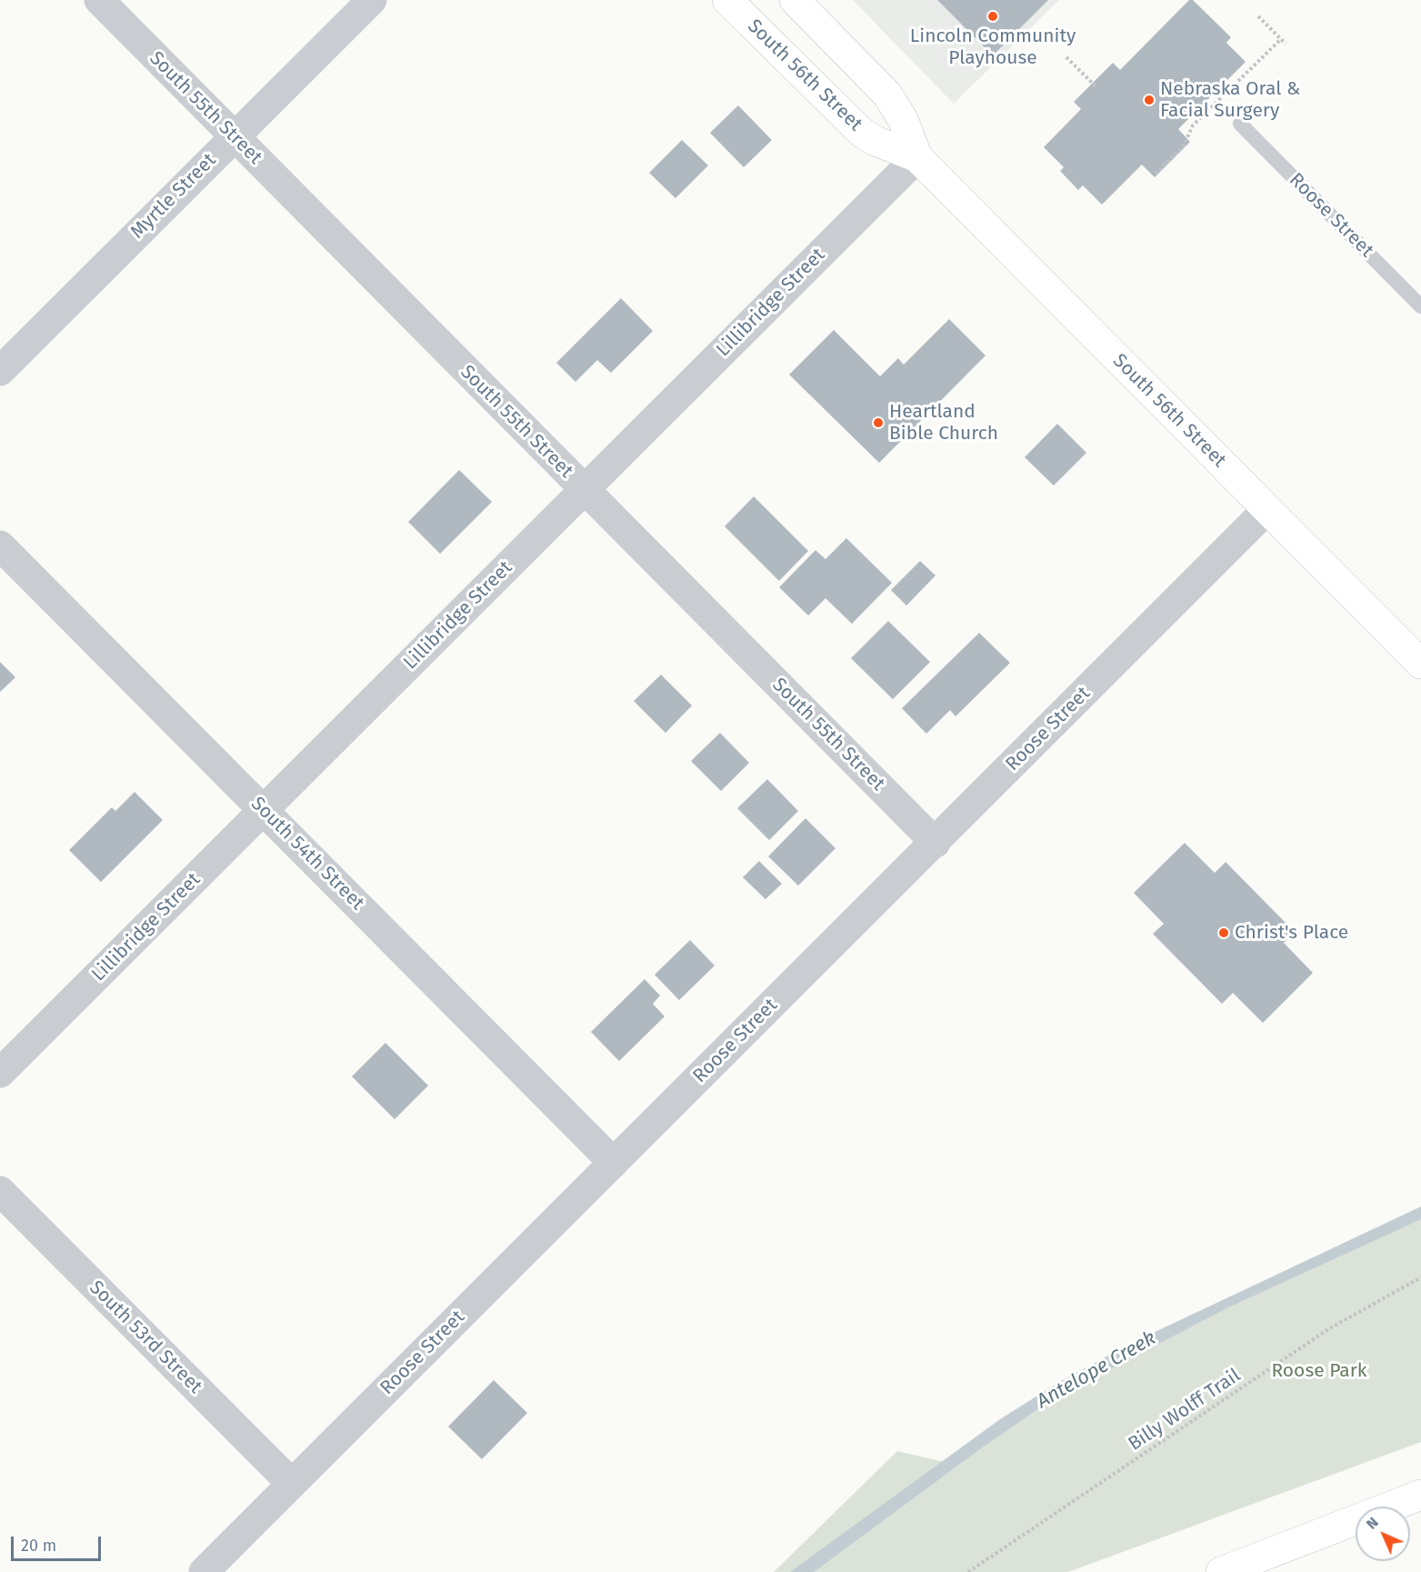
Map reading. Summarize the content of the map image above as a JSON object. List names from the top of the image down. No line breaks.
{"streets":{"main road":["South 56th Street"],"street":["South 55th Street","Myrtle Street","Roose Street","Lillibridge Street","South 54th Street","South 53rd Street"],"path":["Billy Wolff Trail"]},"crossings":[["South 56th Street","Roose Street"],["South 56th Street","Lillibridge Street"],["South 55th Street","Myrtle Street"],["South 55th Street","Roose Street"],["South 55th Street","Lillibridge Street"],["Roose Street","South 54th Street"],["Roose Street","South 53rd Street"],["Lillibridge Street","South 54th Street"]],"water":["Antelope Creek"],"parks":["Roose Park"],"places":["Lincoln Community Playhouse","Nebraska Oral & Facial Surgery","Heartland Bible Church","Christ's Place"],"scale_bar":"20 m","north":"top left"}
